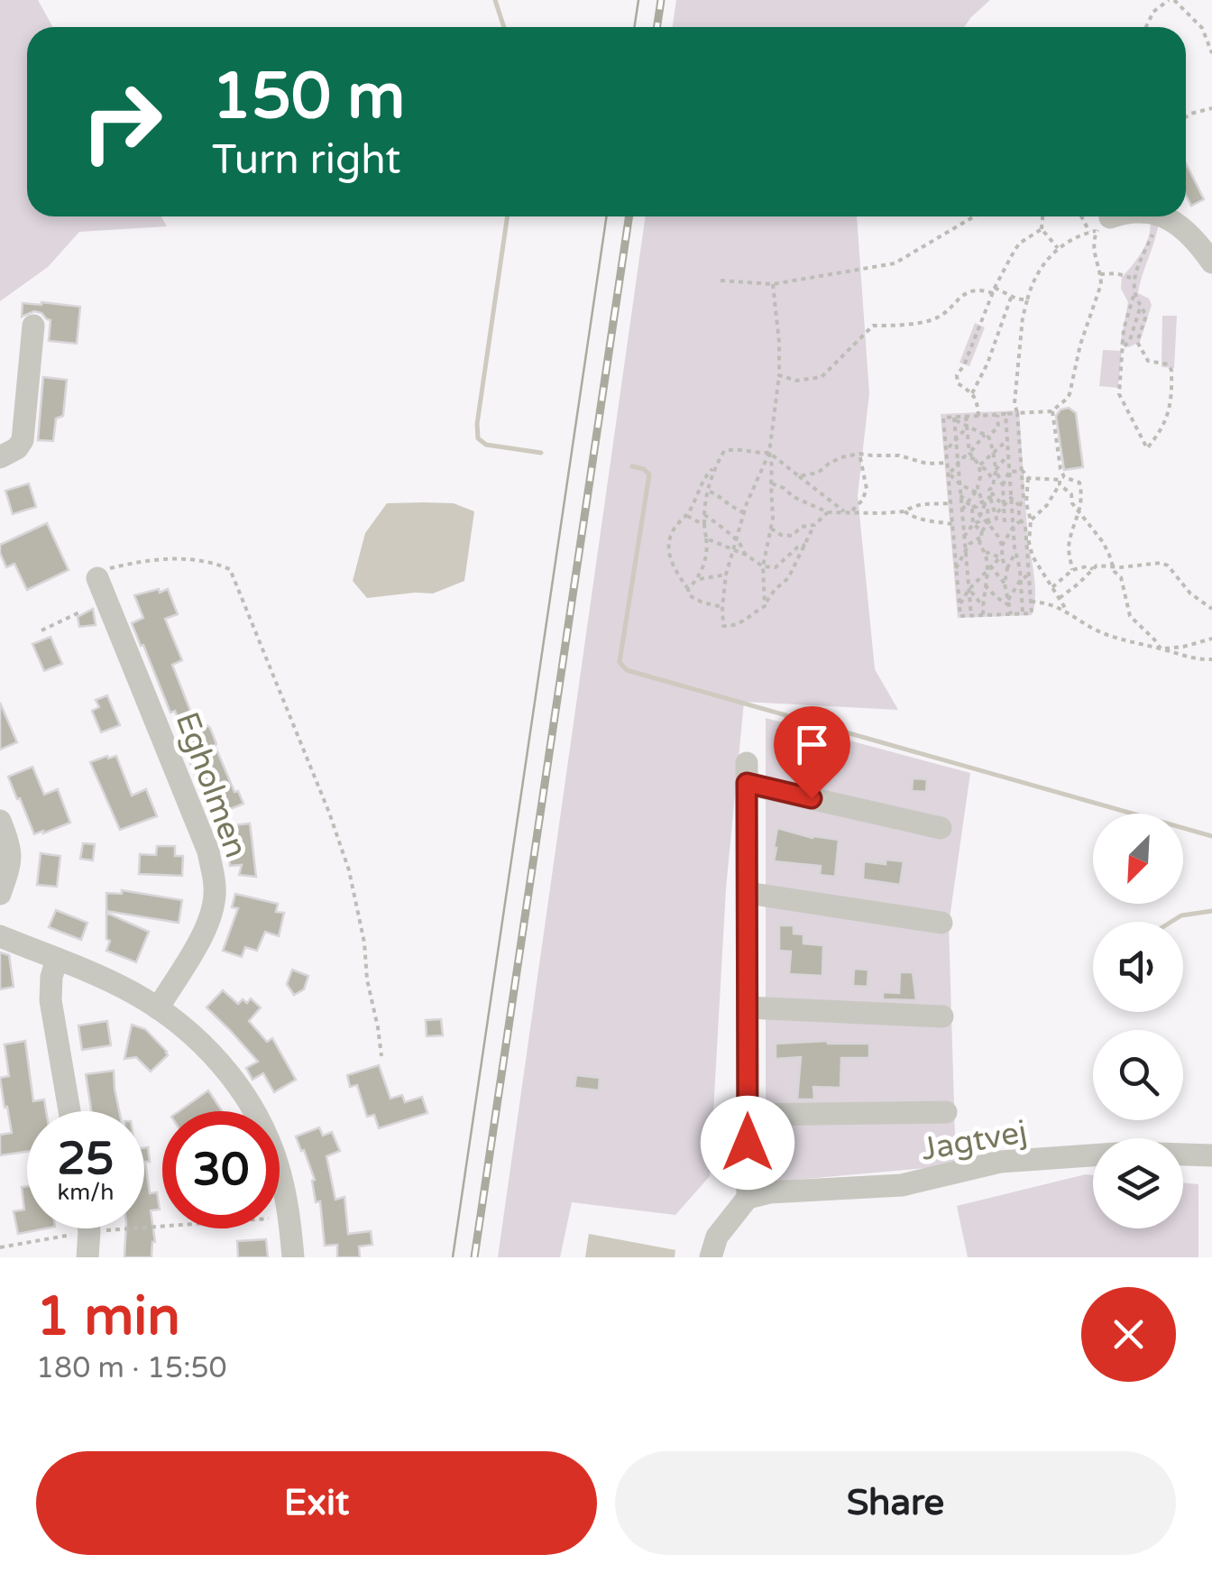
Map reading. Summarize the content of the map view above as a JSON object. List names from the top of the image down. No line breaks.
{"streets":{"street":["Egholmen","Jagtvej"]},"north":"bottom left","page":{"turn":["150 m","Turn right"],"speed":"25 km/h","limit":"30","heading":["1 min","180 m · 15:50"],"buttons":["Exit","Share"]}}
